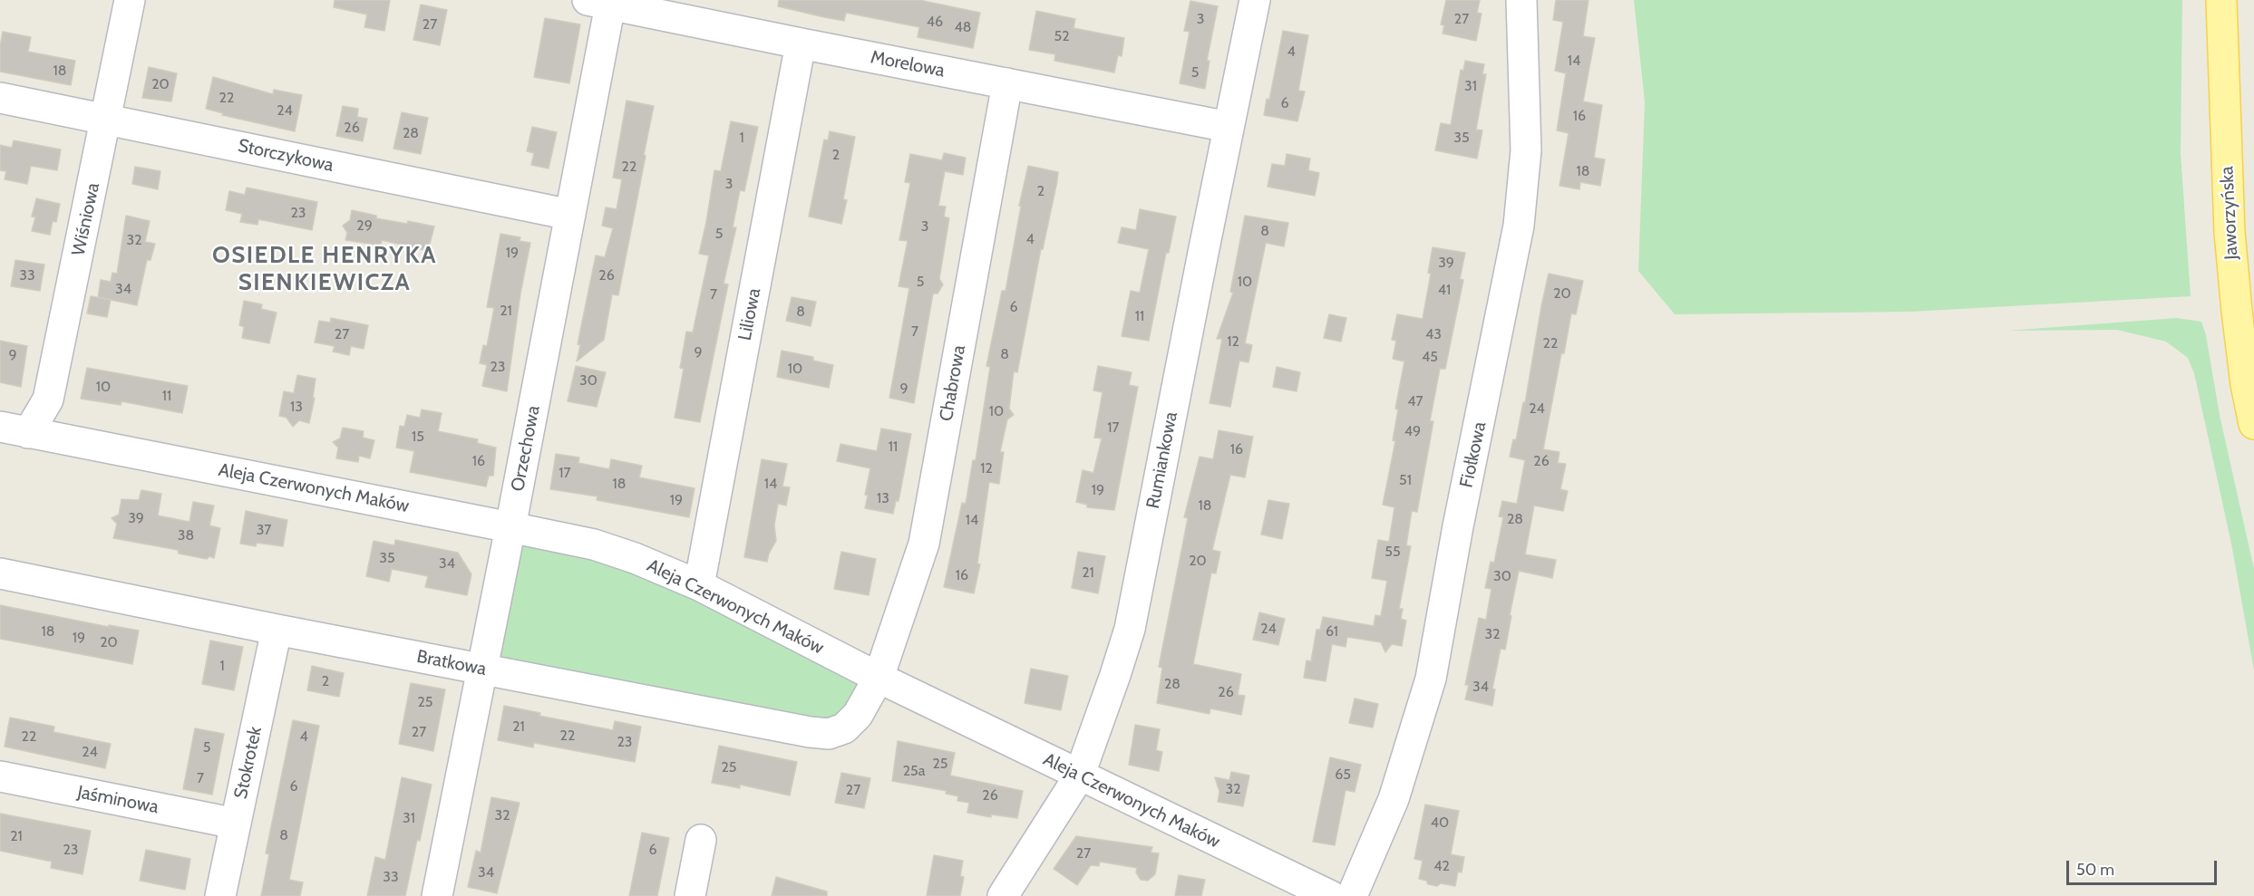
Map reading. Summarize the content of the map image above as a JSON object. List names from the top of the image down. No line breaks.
{"streets":{"main road":["Jaworzyńska"],"street":["Morelowa","Storczykowa","Wiśniowa","Liliowa","Chabrowa","Orzechowa","Fiołkowa","Rumiankowa","Aleja Czerwonych Maków","Bratkowa","Stokrotek","Jaśminowa"]},"crossings":[["Morelowa","Liliowa"],["Morelowa","Chabrowa"],["Morelowa","Orzechowa"],["Morelowa","Rumiankowa"],["Storczykowa","Wiśniowa"],["Storczykowa","Orzechowa"],["Wiśniowa","Aleja Czerwonych Maków"],["Liliowa","Aleja Czerwonych Maków"],["Chabrowa","Aleja Czerwonych Maków"],["Chabrowa","Bratkowa"],["Orzechowa","Aleja Czerwonych Maków"],["Orzechowa","Bratkowa"],["Rumiankowa","Aleja Czerwonych Maków"],["Aleja Czerwonych Maków","Bratkowa"],["Bratkowa","Stokrotek"],["Stokrotek","Jaśminowa"]],"districts":["OSIEDLE HENRYKA SIENKIEWICZA"],"house_numbers":["3","27","46","27","48","52","4","14","18","5","20","31","22","6","24","16","26","28","1","35","2","22","18","3","2","23","29","3","8","5","4","32","19","39","33","26","5","10","34","41","20","7","6","21","8","11","7","27","43","12","22","9","8","9","45","23","10","30","10","9","11","47","13","24","10","17","49","15","11","16","16","26","12","17","51","18","14","19","13","19","18","39","28","14","37","38","55","35","20","34","21","16","30","24","18","61","32","19","20","1","2","28","34","26","25","21","27","22","22","4","23","5","24","25","25","25a","65","7","6","32","27","26","32","31","40","8","21","23","6","27","42","34","33"],"scale_bar":"50 m"}
